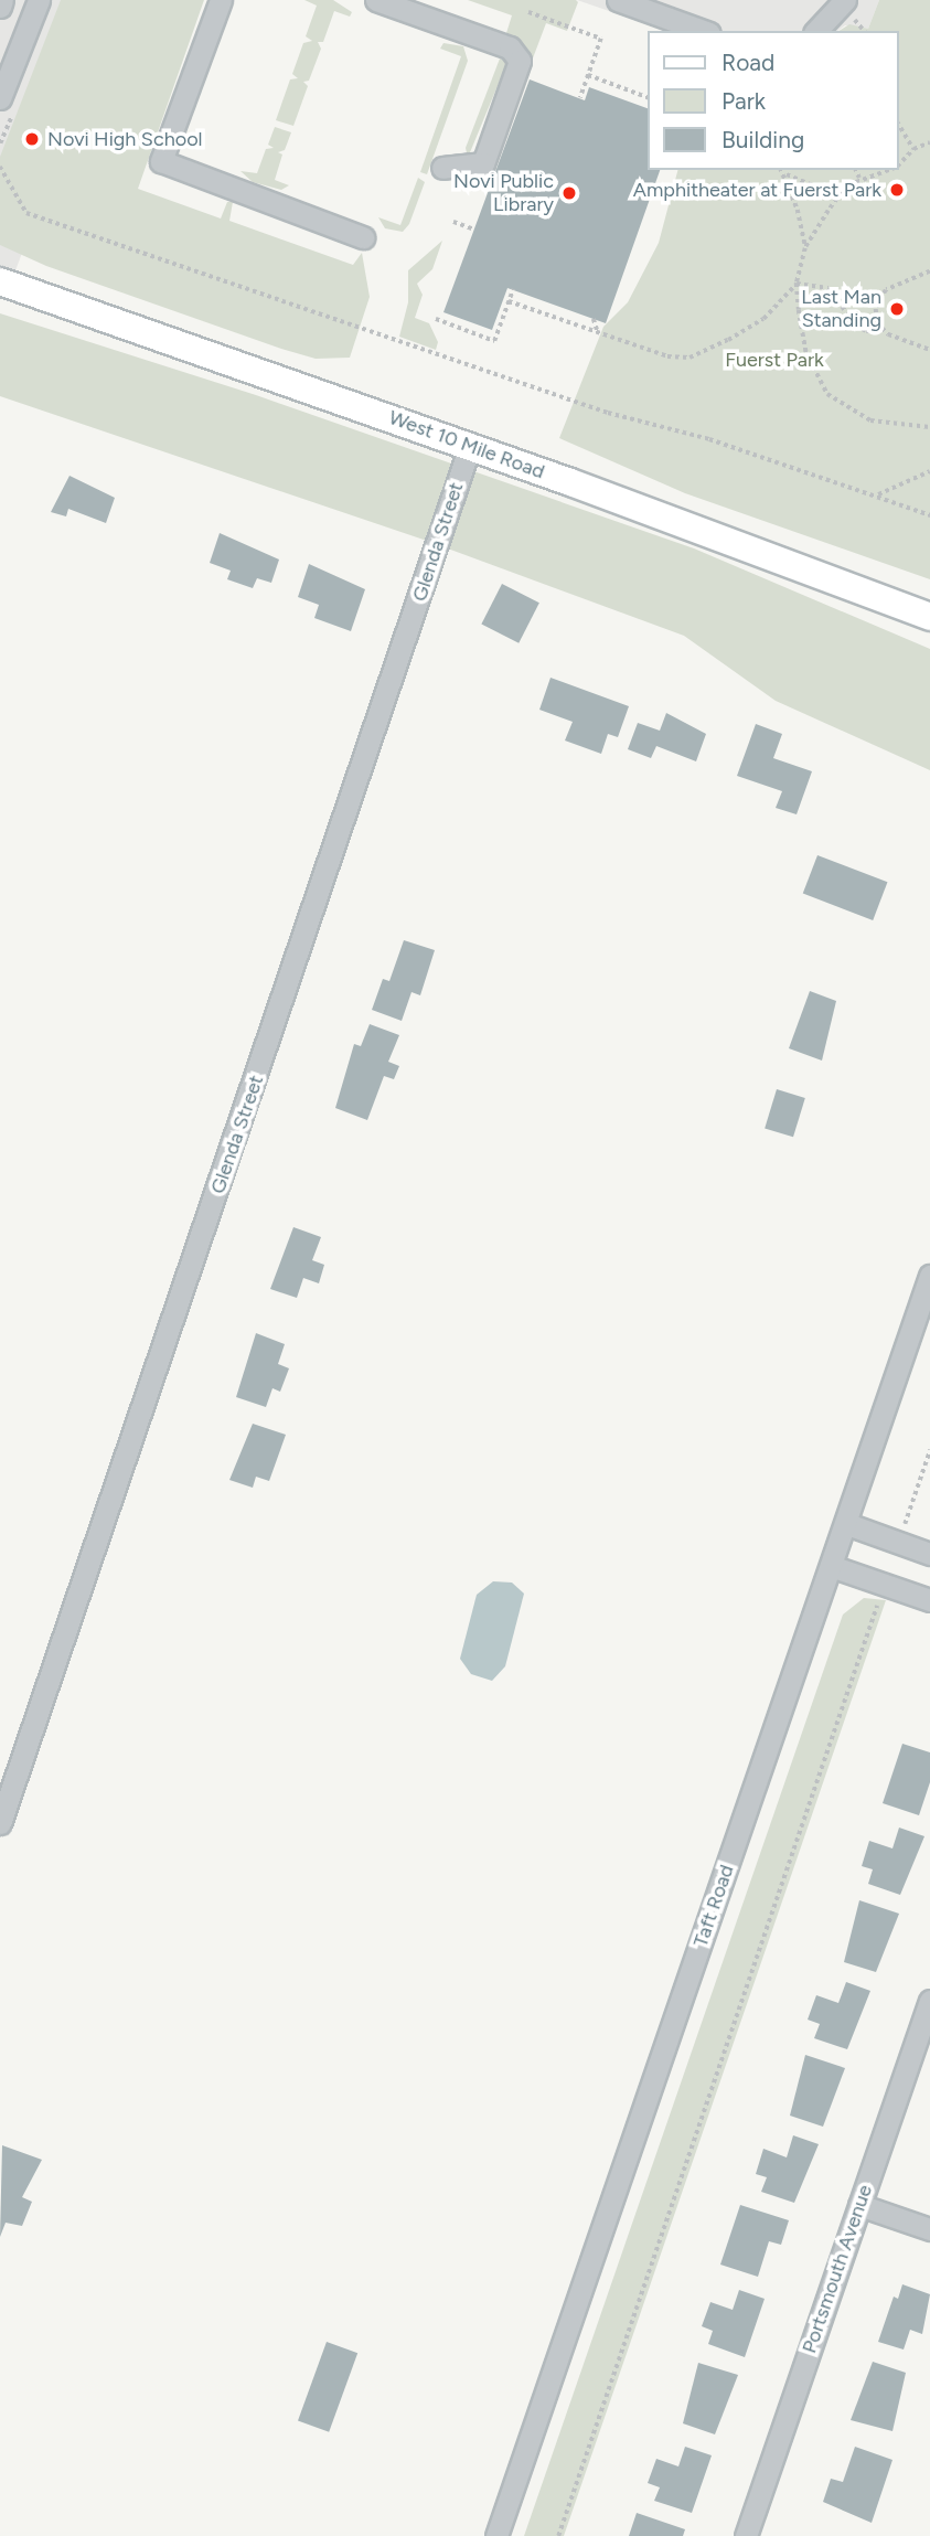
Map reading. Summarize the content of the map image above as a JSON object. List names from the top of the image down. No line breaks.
{"streets":{"main road":["West 10 Mile Road"],"street":["Glenda Street","Taft Road","Portsmouth Avenue"]},"crossings":[["West 10 Mile Road","Glenda Street"]],"parks":["Fuerst Park"],"places":["Novi High School","Amphitheater at Fuerst Park","Novi Public Library","Last Man Standing"],"legend":["Road","Park","Building"]}
